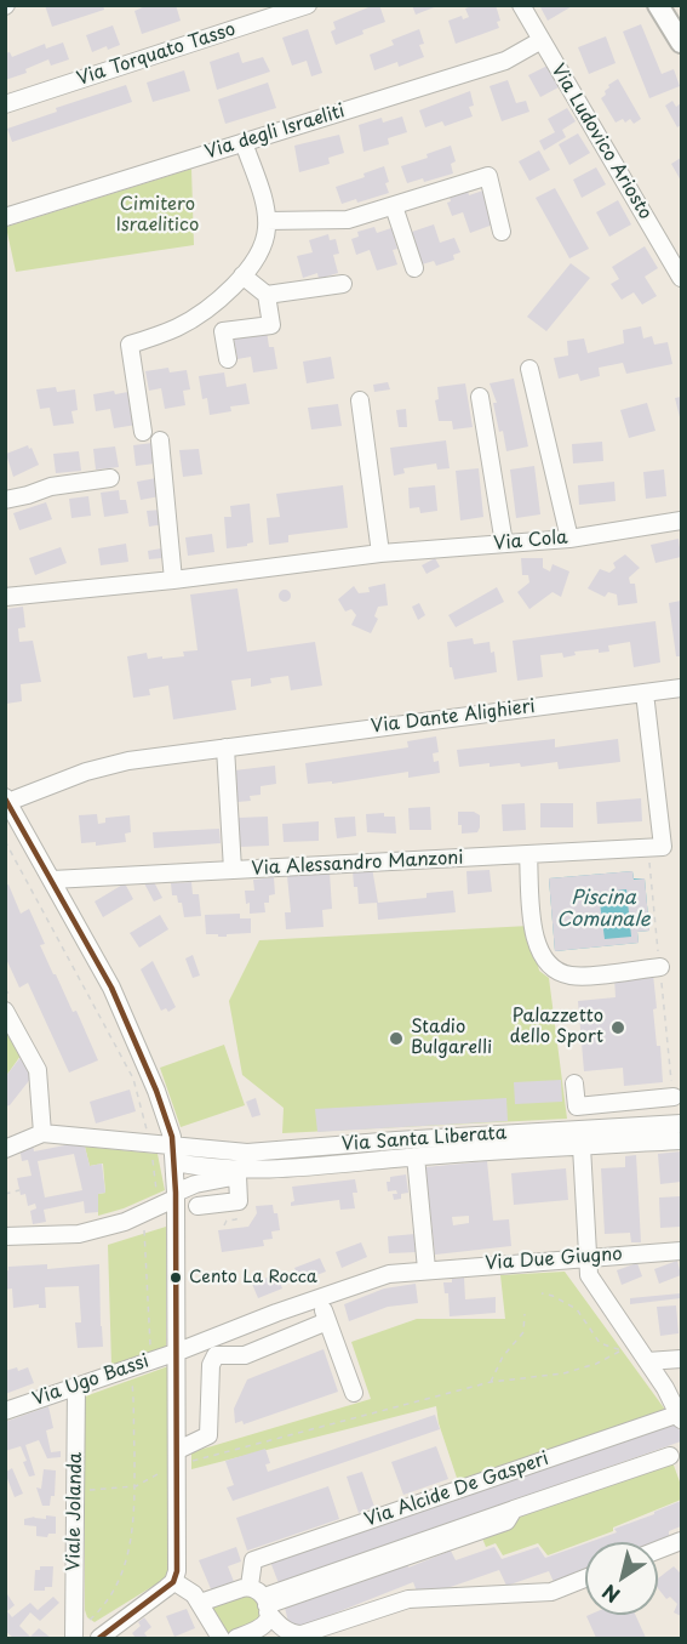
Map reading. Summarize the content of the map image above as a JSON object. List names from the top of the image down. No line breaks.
{"streets":{"street":["Via Torquato Tasso","Via degli Israeliti","Via Ludovico Ariosto","Via Cola","Via Dante Alighieri","Via Alessandro Manzoni","Via Santa Liberata","Via Due Giugno","Via Ugo Bassi","Via Alcide De Gasperi","Viale Jolanda"]},"crossings":[["Via degli Israeliti","Via Ludovico Ariosto"],["Via Dante Alighieri","Via Alessandro Manzoni"],["Via Due Giugno","Via Ugo Bassi"],["Via Ugo Bassi","Viale Jolanda"]],"water":["Piscina Comunale"],"parks":["Cimitero Israelitico"],"places":["Palazzetto dello Sport","Stadio Bulgarelli","Cento La Rocca"],"north":"bottom left"}
